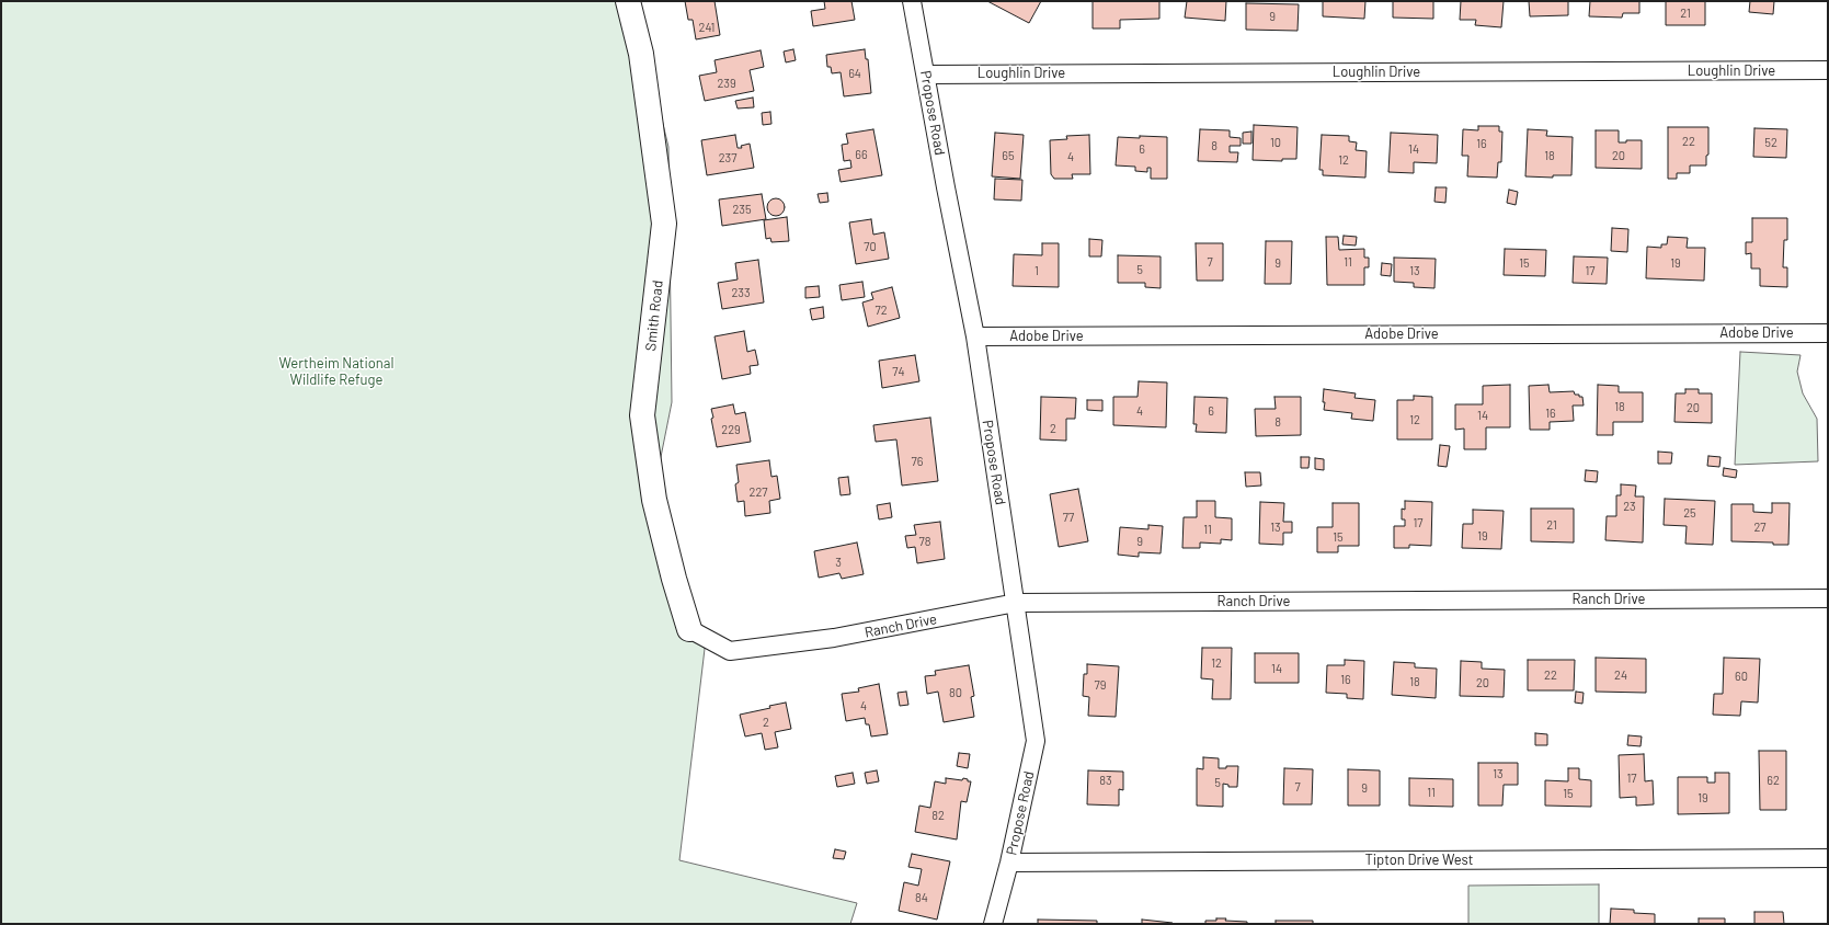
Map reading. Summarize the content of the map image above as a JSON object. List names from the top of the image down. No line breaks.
{"streets":{"street":["Loughlin Drive","Propose Road","Smith Road","Adobe Drive","Ranch Drive","Tipton Drive West"]},"crossings":[["Loughlin Drive","Propose Road"],["Propose Road","Adobe Drive"],["Propose Road","Ranch Drive"],["Propose Road","Tipton Drive West"],["Smith Road","Ranch Drive"]],"parks":["Wertheim National Wildlife Refuge"],"house_numbers":["21","9","241","64","239","22","10","52","16","8","6","14","66","65","18","20","4","237","12","235","70","7","11","9","15","19","5","1","13","17","233","72","74","18","20","4","6","16","14","12","8","2","229","76","227","23","25","77","17","21","13","27","11","19","15","78","9","3","12","14","22","24","60","16","18","20","79","80","4","2","13","17","83","62","5","7","9","11","15","19","82","84"]}
